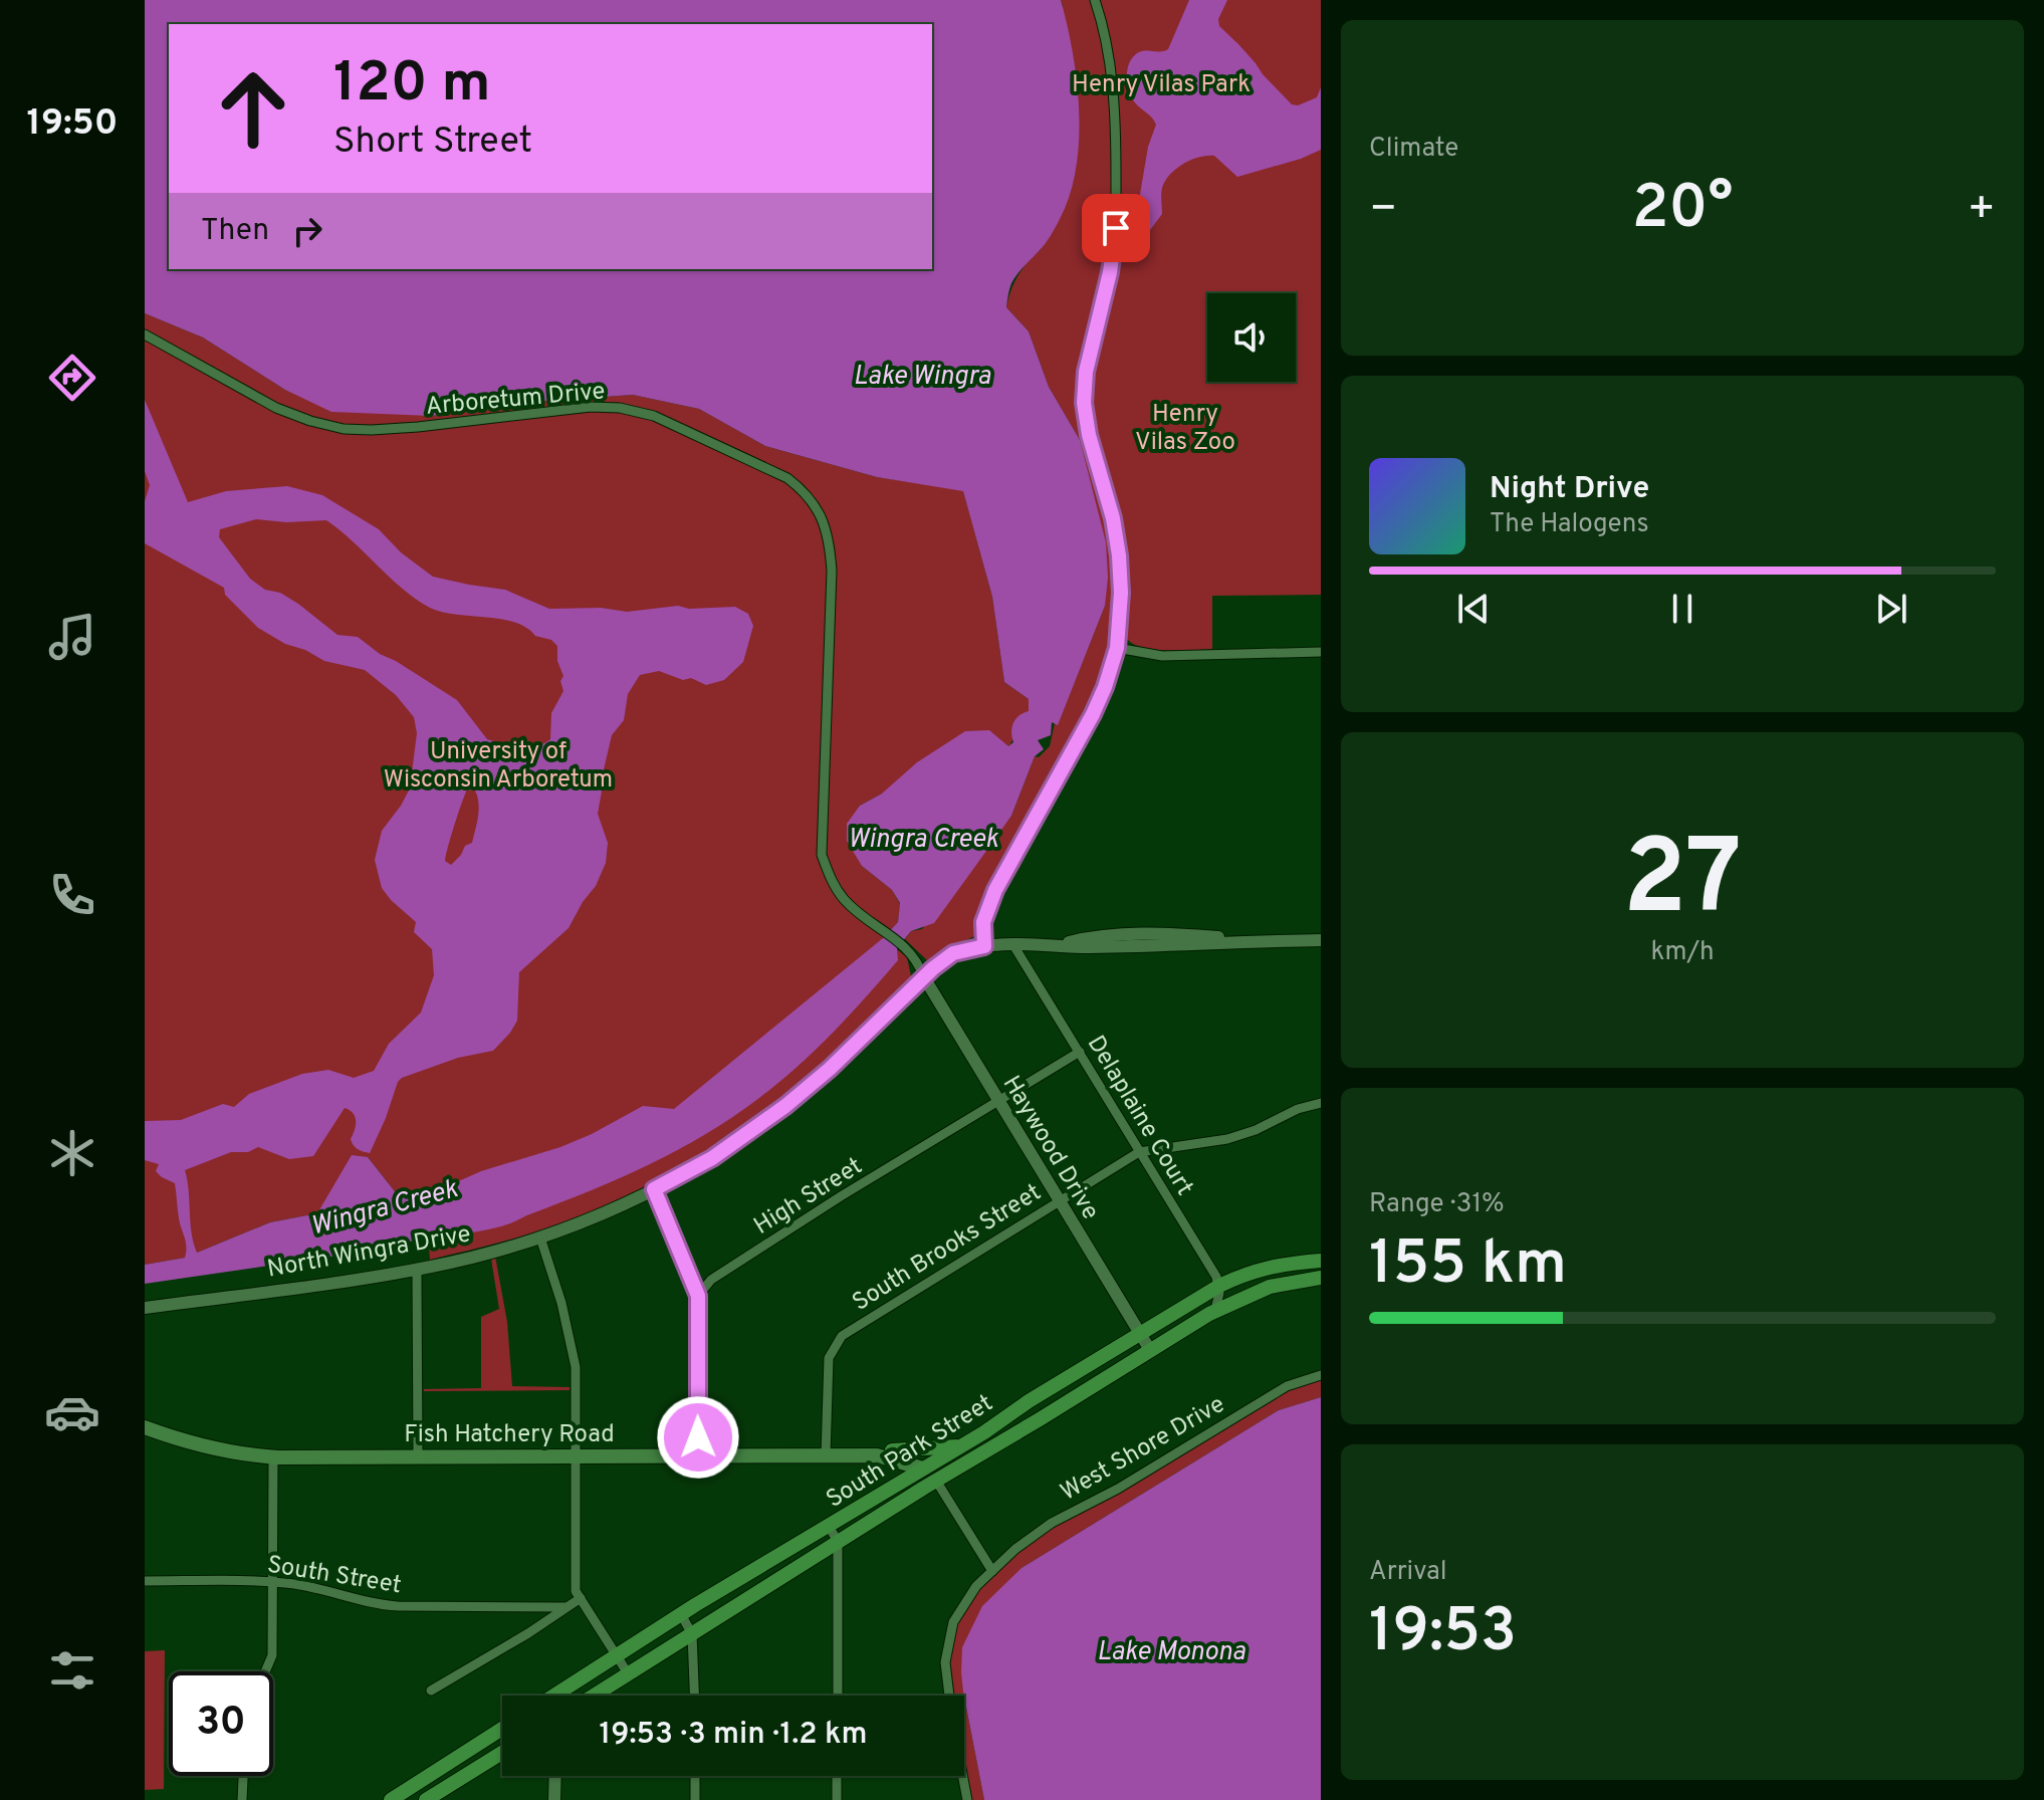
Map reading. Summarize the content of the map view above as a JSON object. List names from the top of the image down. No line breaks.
{"streets":{"main road":["Fish Hatchery Road","South Park Street"],"street":["Arboretum Drive","Delaplaine Court","Haywood Drive","High Street","South Brooks Street","North Wingra Drive","West Shore Drive","South Street"]},"crossings":[["Arboretum Drive","Haywood Drive"],["Arboretum Drive","North Wingra Drive"],["Delaplaine Court","High Street"],["Delaplaine Court","South Brooks Street"],["Delaplaine Court","South Park Street"],["Haywood Drive","High Street"],["Haywood Drive","South Brooks Street"],["Haywood Drive","North Wingra Drive"],["Haywood Drive","South Park Street"],["South Brooks Street","Fish Hatchery Road"],["Fish Hatchery Road","South Park Street"]],"water":["Lake Wingra","Wingra Creek","Lake Monona"],"parks":["Henry Vilas Park","Henry Vilas Zoo","University of Wisconsin Arboretum"],"page":{"tabs":"19:50","tile":["Climate",["27","km/h"],["Range · 31%","155 km"],["Arrival","19:53"]],"turn":["120 m","Short Street"],"heat":["−","20°","+"],"then":"Then","song":["Night Drive","The Halogens"],"limit":"30","trip":"19:53 · 3 min · 1.2 km"}}
